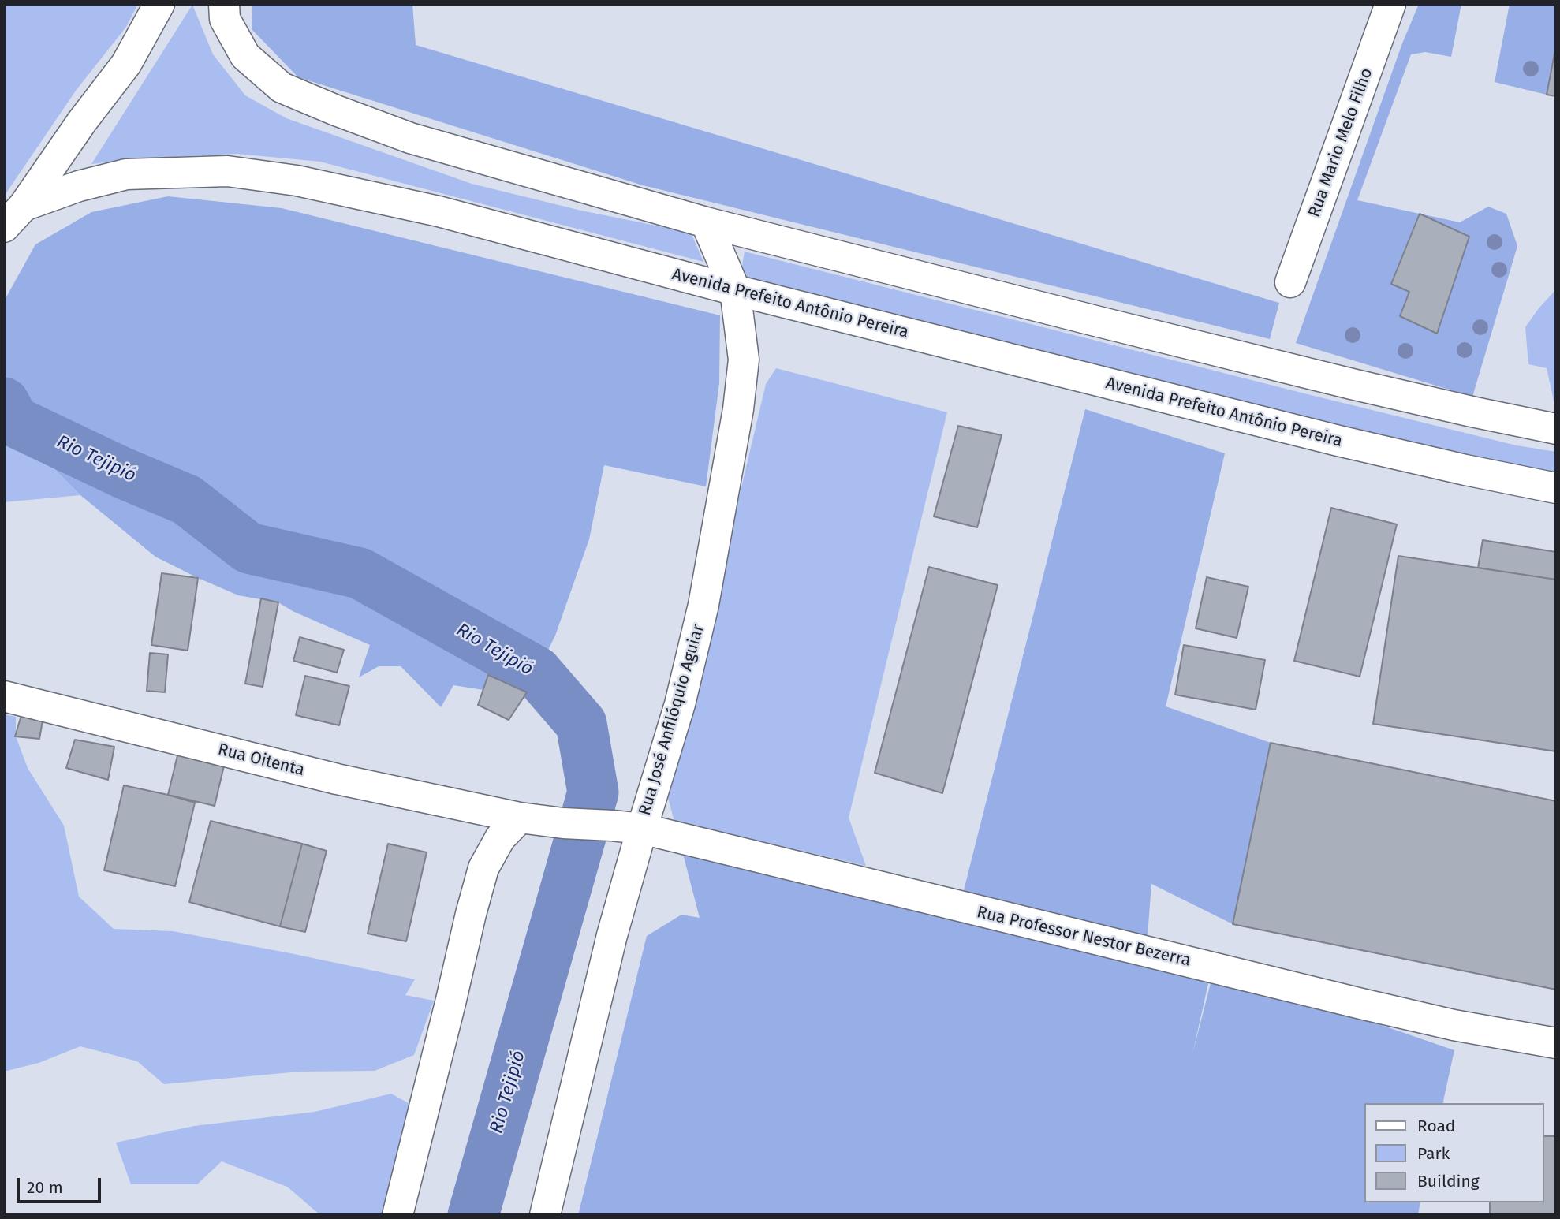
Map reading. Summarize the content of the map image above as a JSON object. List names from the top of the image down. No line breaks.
{"streets":{"main road":["Rua Mario Melo Filho","Avenida Prefeito Antônio Pereira","Rua José Anfilóquio Aguiar","Rua Oitenta","Rua Professor Nestor Bezerra"]},"crossings":[["Avenida Prefeito Antônio Pereira","Rua José Anfilóquio Aguiar"],["Rua José Anfilóquio Aguiar","Rua Professor Nestor Bezerra"],["Rua Oitenta","Rua Professor Nestor Bezerra"]],"water":["Rio Tejipió"],"legend":["Road","Park","Building"],"scale_bar":"20 m"}
